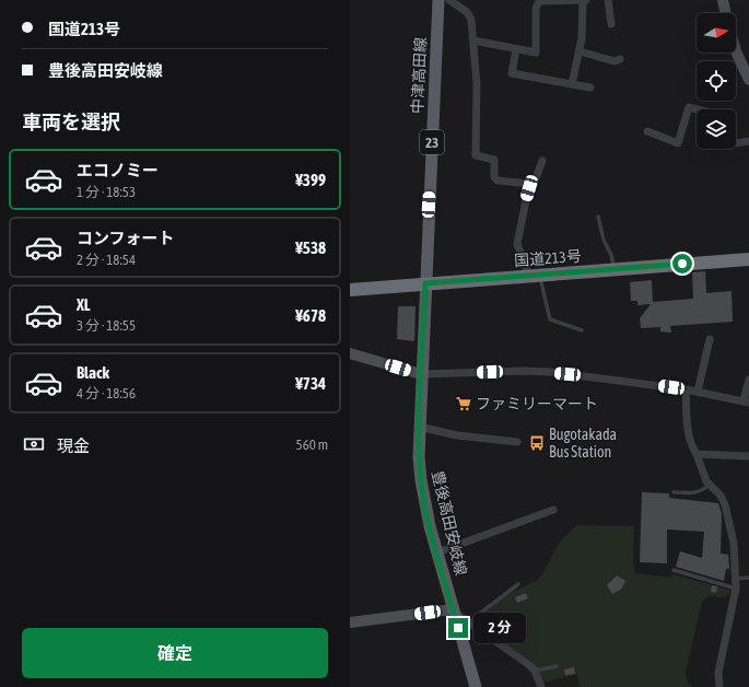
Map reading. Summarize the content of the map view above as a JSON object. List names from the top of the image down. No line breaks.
{"streets":{"highway":["国道213号"],"main road":["中津高田線","23","豊後高田安岐線"]},"crossings":[["中津高田線","国道213号"],["中津高田線","豊後高田安岐線"],["国道213号","豊後高田安岐線"]],"places":{"supermarket":["ファミリーマート"],"bus stop":["Bugotakada Bus Station"]},"north":"right","page":{"banner":["国道213号","豊後高田安岐線"],"heading":"車両を選択","list":[{"name":"エコノミー","note":"1 分 · 18:53","value":"¥399"},{"name":"コンフォート","note":"2 分 · 18:54","value":"¥538"},{"name":"XL","note":"3 分 · 18:55","value":"¥678"},{"name":"Black","note":"4 分 · 18:56","value":"¥734"}],"pay":["現金","560 m"],"bubble":"2 分","buttons":"確定"}}
